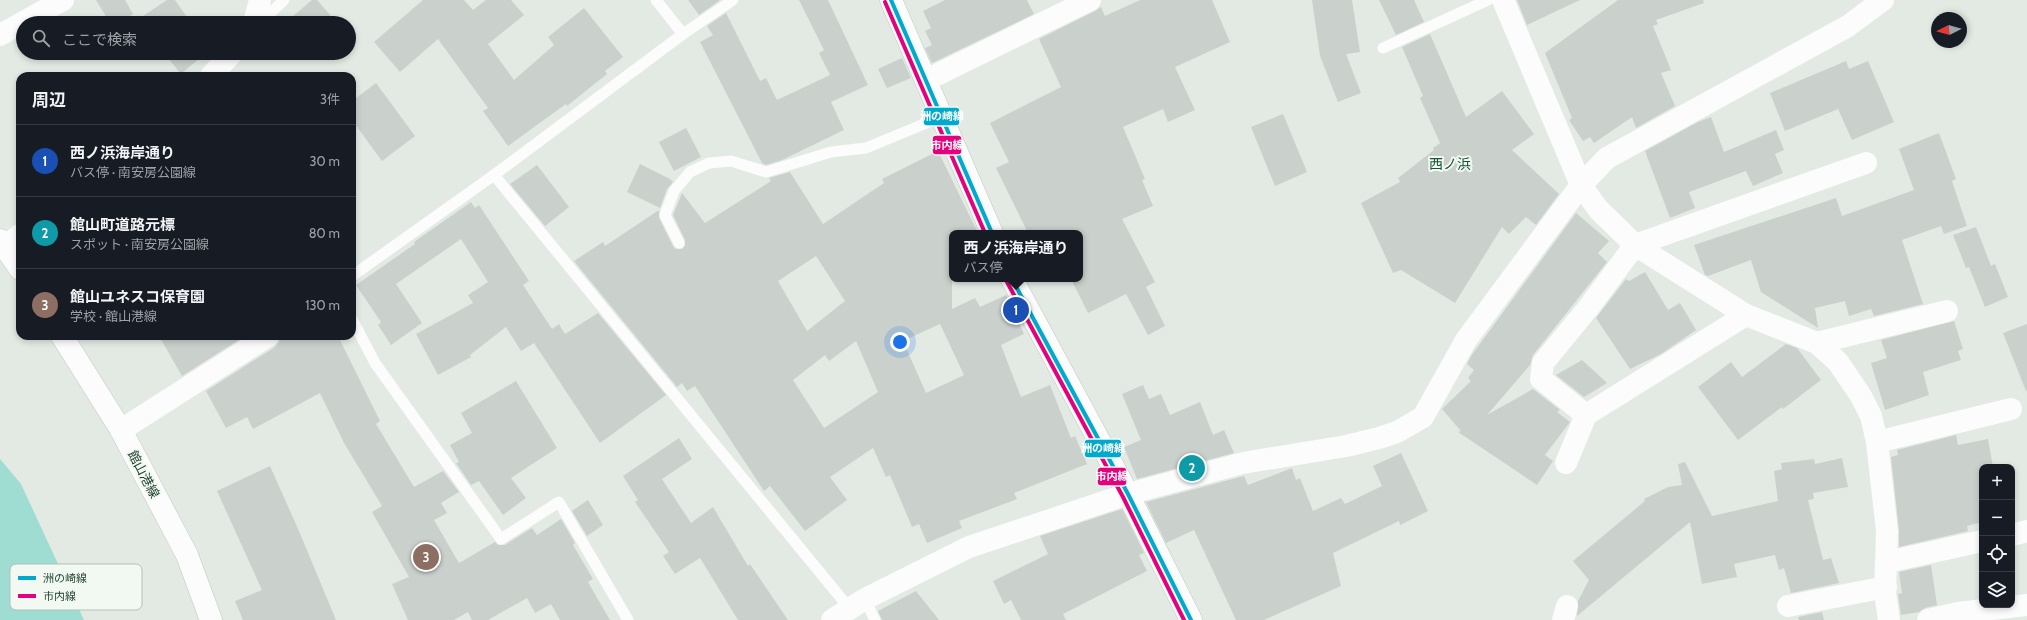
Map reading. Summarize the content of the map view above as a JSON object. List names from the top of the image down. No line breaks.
{"streets":{"street":["館山港線"]},"districts":["西ノ浜"],"lines":["transit line 洲の崎線","transit line 市内線"],"legend":["洲の崎線","市内線"],"north":"left","page":{"search":"ここで検索","heading":["周辺","3件"],"list":[{"mark":"1","name":"西ノ浜海岸通り","note":"バス停 · 南安房公園線","value":"30 m"},{"mark":"2","name":"館山町道路元標","note":"スポット · 南安房公園線","value":"80 m"},{"mark":"3","name":"館山ユネスコ保育園","note":"学校 · 館山港線","value":"130 m"}],"popup":["西ノ浜海岸通り","バス停"],"pins":["1","2","3"],"map_buttons":["+","−"]}}
